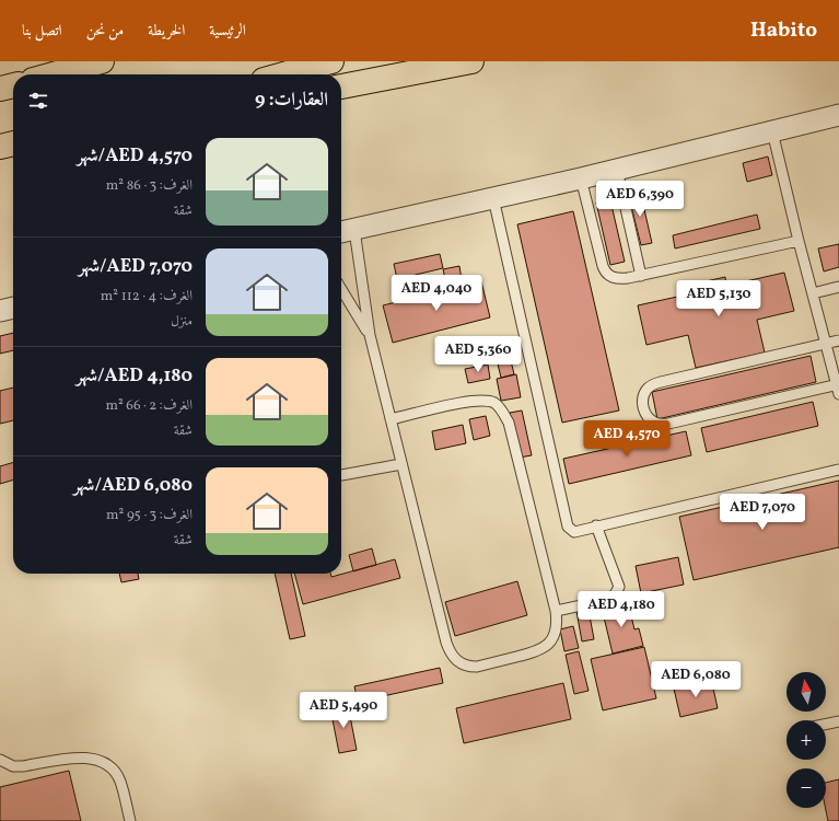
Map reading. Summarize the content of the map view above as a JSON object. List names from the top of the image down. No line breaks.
{"north":"top","page":{"header":"Habito","nav":["الرئيسية","الخريطة","من نحن","اتصل بنا"],"heading":"العقارات: 9","list":[{"name":"AED 4,570/شهر","note":"الغرف: 3 · 86 m² · شقة"},{"name":"AED 7,070/شهر","note":"الغرف: 4 · 112 m² · منزل"},{"name":"AED 4,180/شهر","note":"الغرف: 2 · 66 m² · شقة"},{"name":"AED 6,080/شهر","note":"الغرف: 3 · 95 m² · شقة"}],"price":["AED 6,390","AED 4,040","AED 5,130","AED 5,360","AED 4,570","AED 7,070","AED 4,180","AED 6,080","AED 5,490"],"map_buttons":["+","−"]}}
